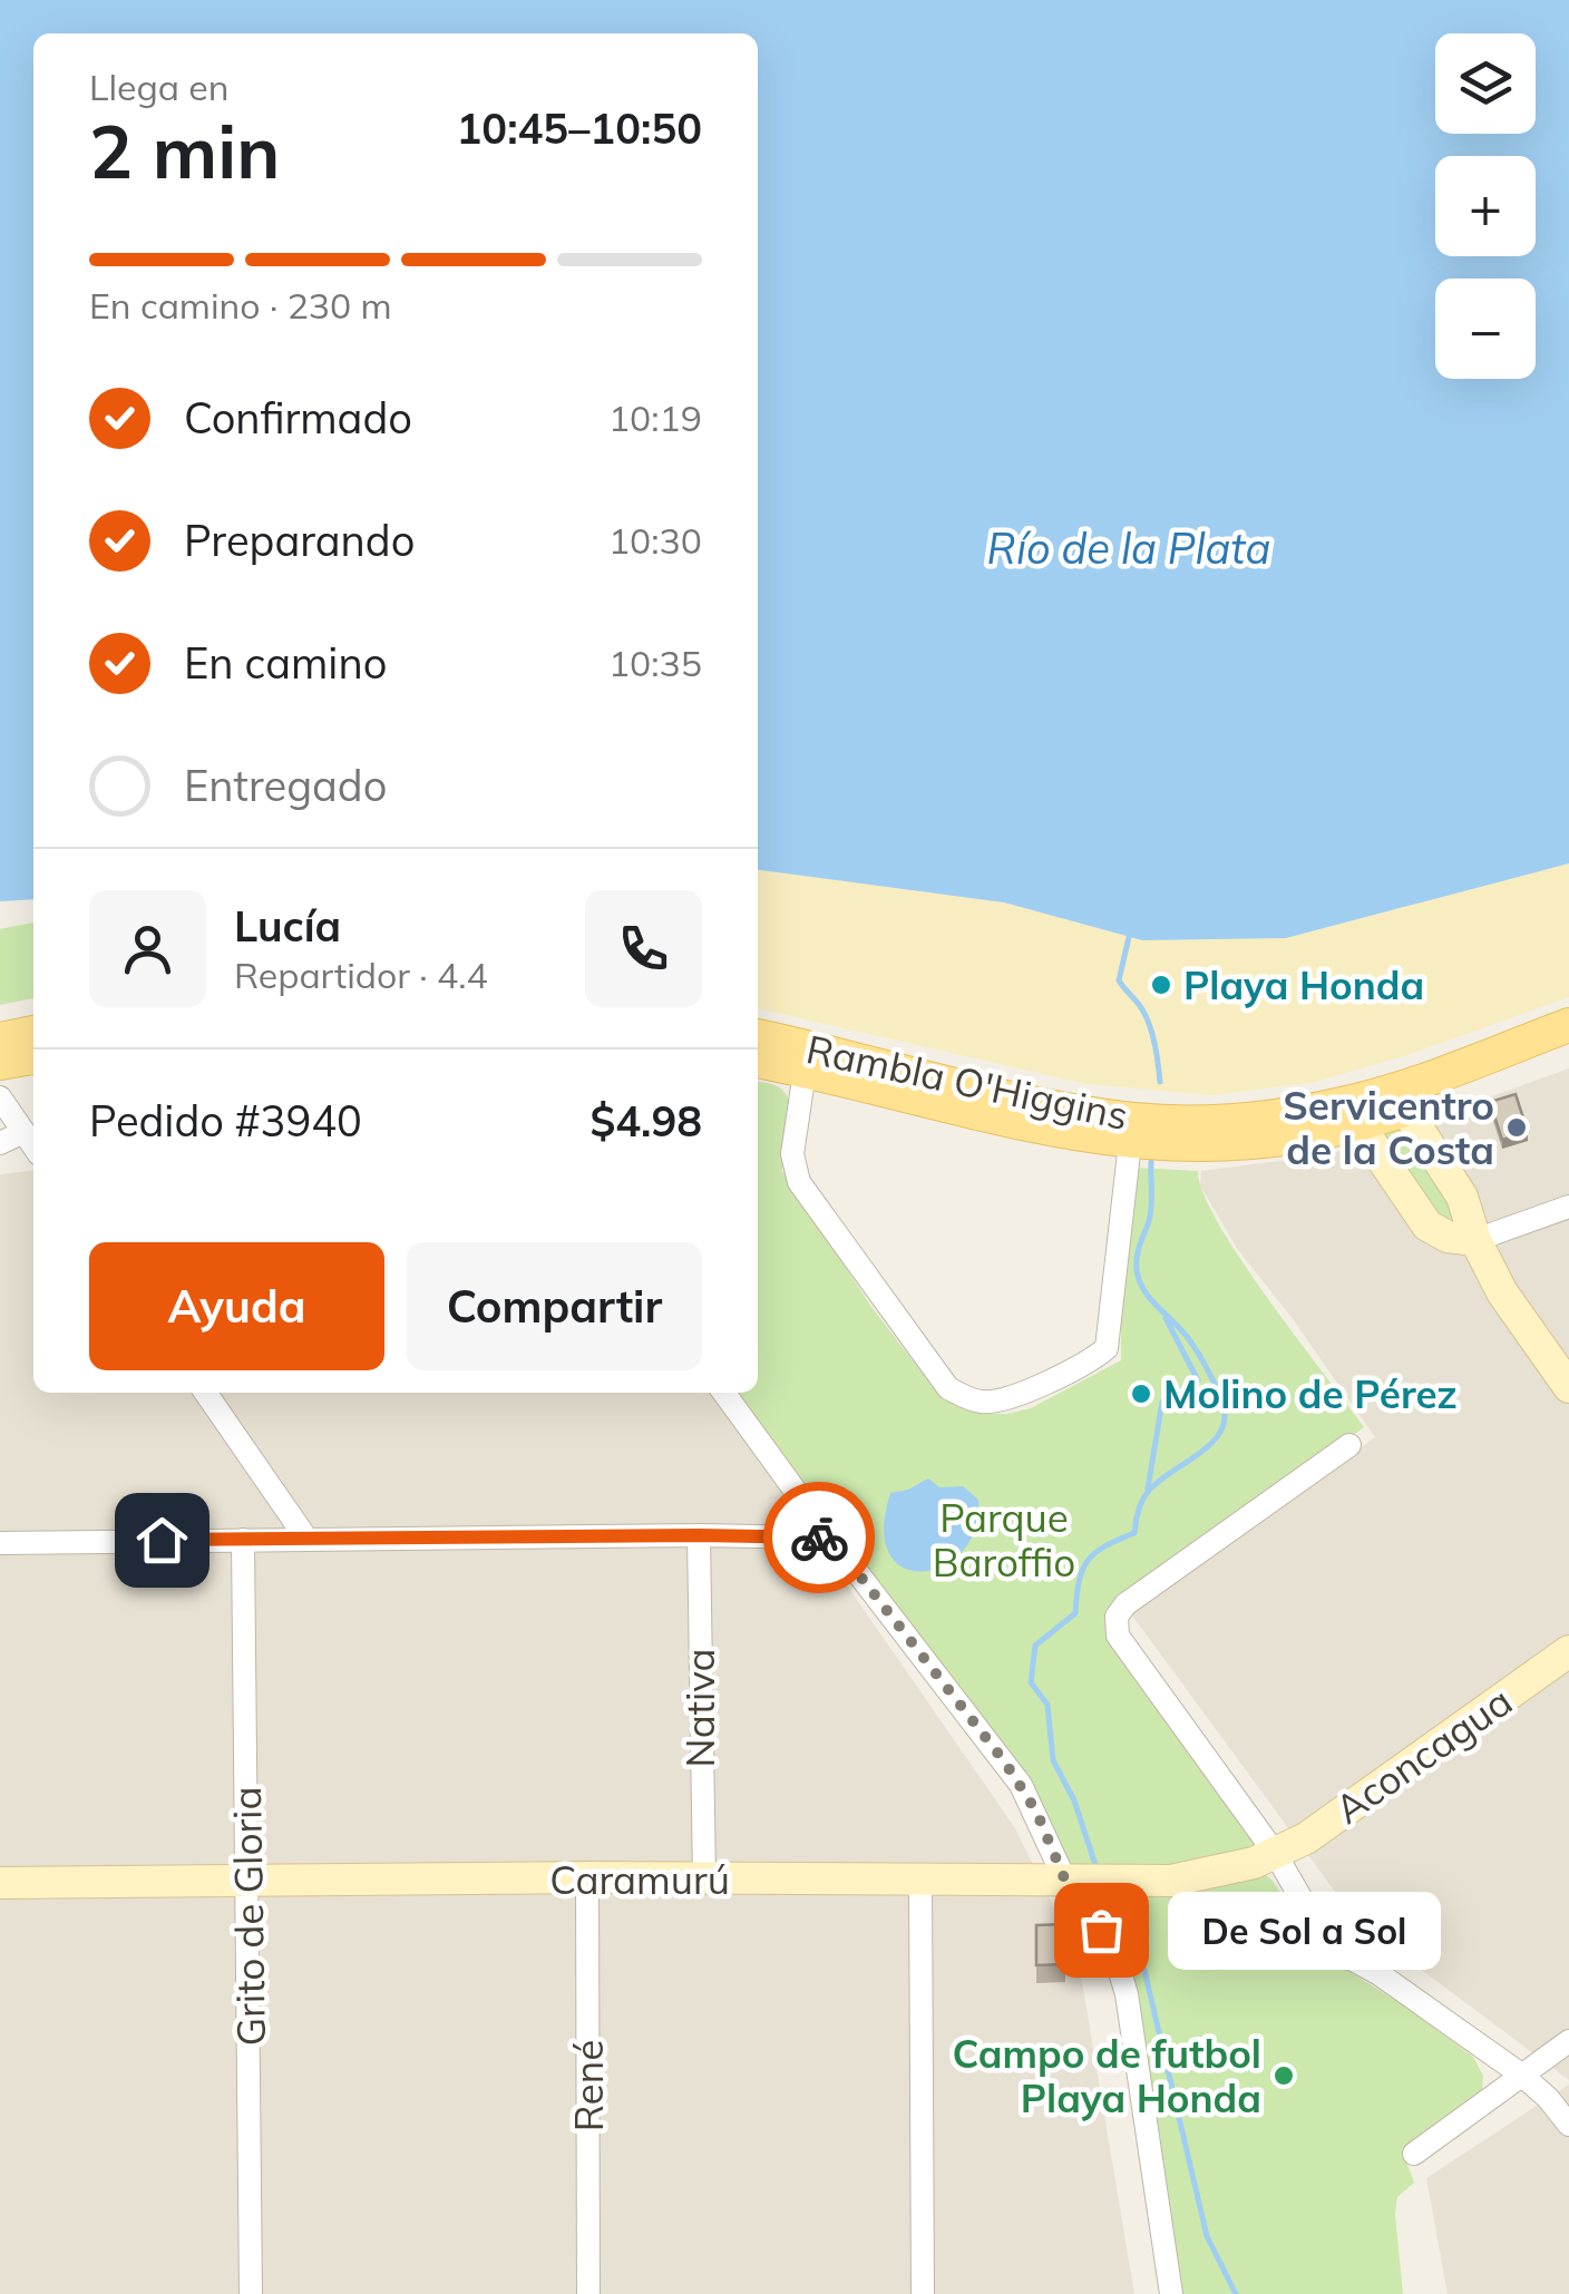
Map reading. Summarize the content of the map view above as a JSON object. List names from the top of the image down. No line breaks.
{"streets":{"main road":["Rambla O'Higgins","Aconcagua","Caramurú"],"street":["Nativa","Grito de Gloria","René"]},"crossings":[["Nativa","Caramurú"],["Aconcagua","Caramurú"],["Caramurú","Grito de Gloria"],["Caramurú","René"]],"water":["Río de la Plata"],"parks":["Parque Baroffio"],"places":["Playa Honda","Servicentro de la Costa","Molino de Pérez","De Sol a Sol","Campo de futbol Playa Honda"],"page":{"map_buttons":["+","−"],"heading":["2 min","Llega en","10:45–10:50"],"panel":["Lucía","Repartidor · 4.4","Pedido #3940","$4.98"],"bar":"En camino · 230 m","list":[["Confirmado","10:19"],["Preparando","10:30"],["En camino","10:35"],"Entregado"],"buttons":["Ayuda","Compartir"],"bubble":"De Sol a Sol"}}
